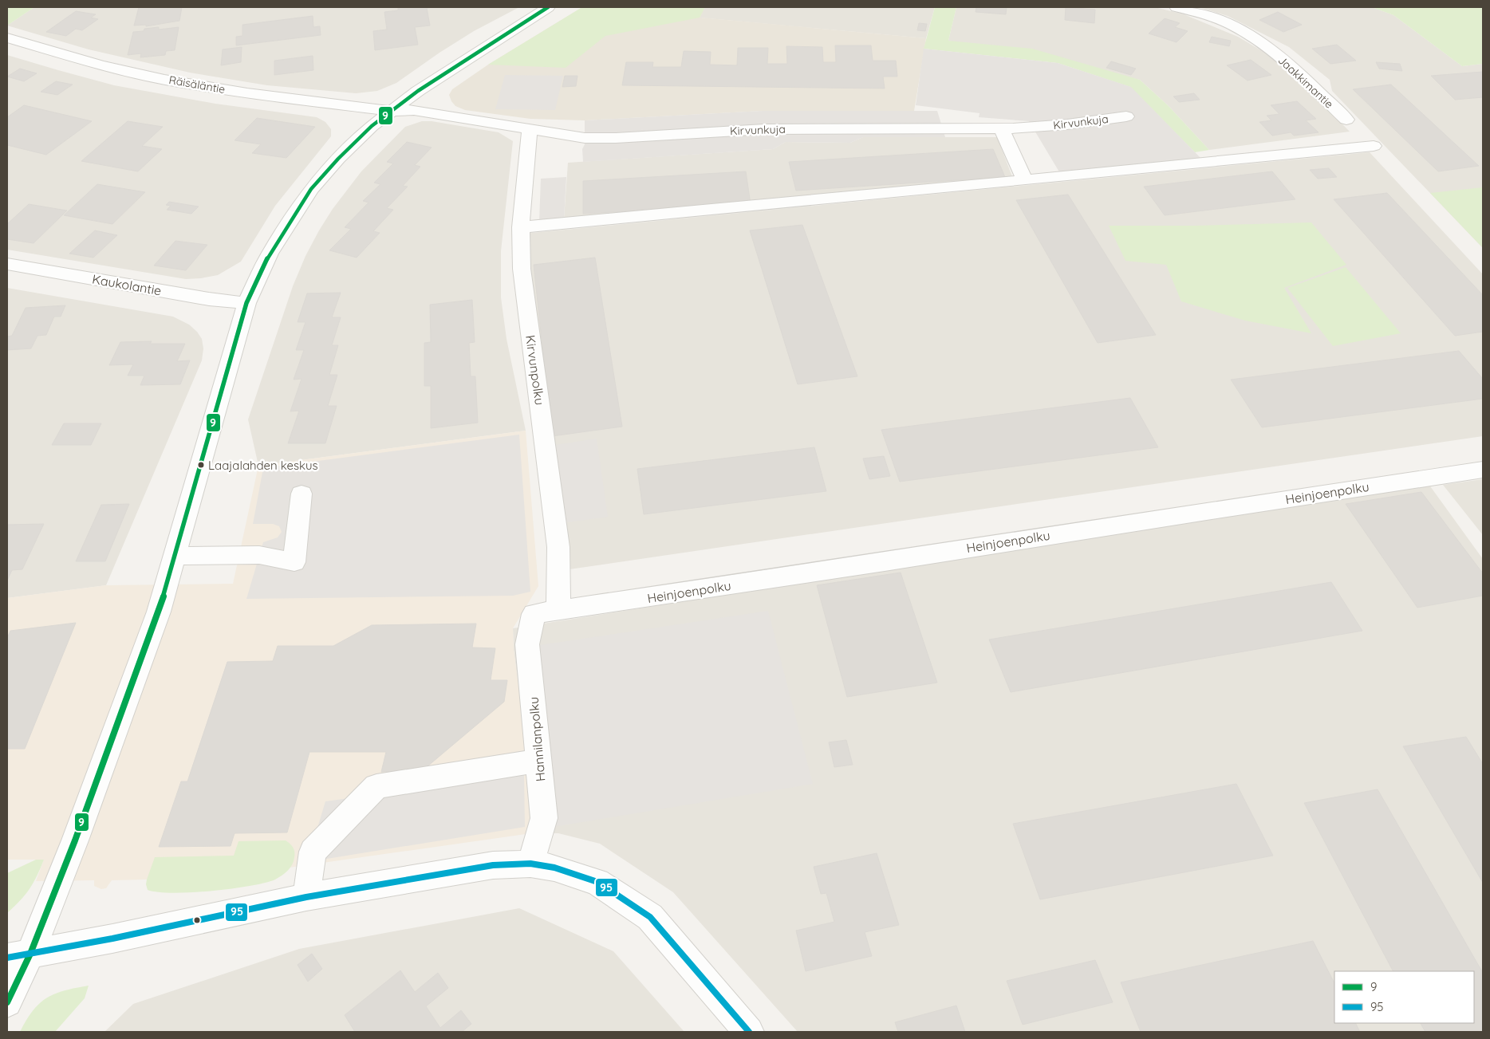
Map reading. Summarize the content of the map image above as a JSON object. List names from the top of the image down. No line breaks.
{"streets":{"street":["Jaakkimantie","Räisäläntie","Kirvunkuja","Kaukolantie","Kirvunpolku","Heinjoenpolku","Hannilanpolku"]},"crossings":[["Räisäläntie","Kirvunkuja"],["Kirvunkuja","Kirvunpolku"],["Kirvunpolku","Heinjoenpolku"],["Heinjoenpolku","Hannilanpolku"]],"places":["Laajalahden keskus"],"lines":["transit line 9","transit line 95"],"legend":["9","95"]}
